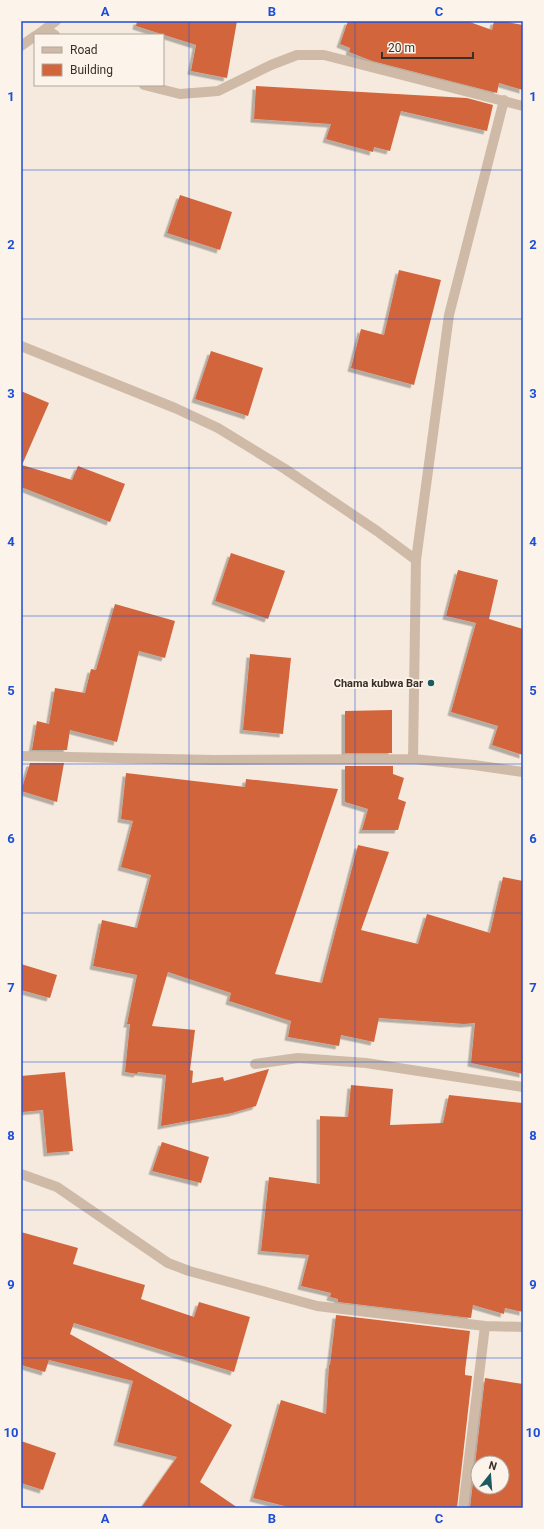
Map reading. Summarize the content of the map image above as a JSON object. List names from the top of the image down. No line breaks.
{"places":["Chama kubwa Bar"],"legend":["Road","Building"],"scale_bar":"20 m","north":"top","grid":{"columns":["A","B","C"],"rows":["1","2","3","4","5","6","7","8","9","10"]}}
